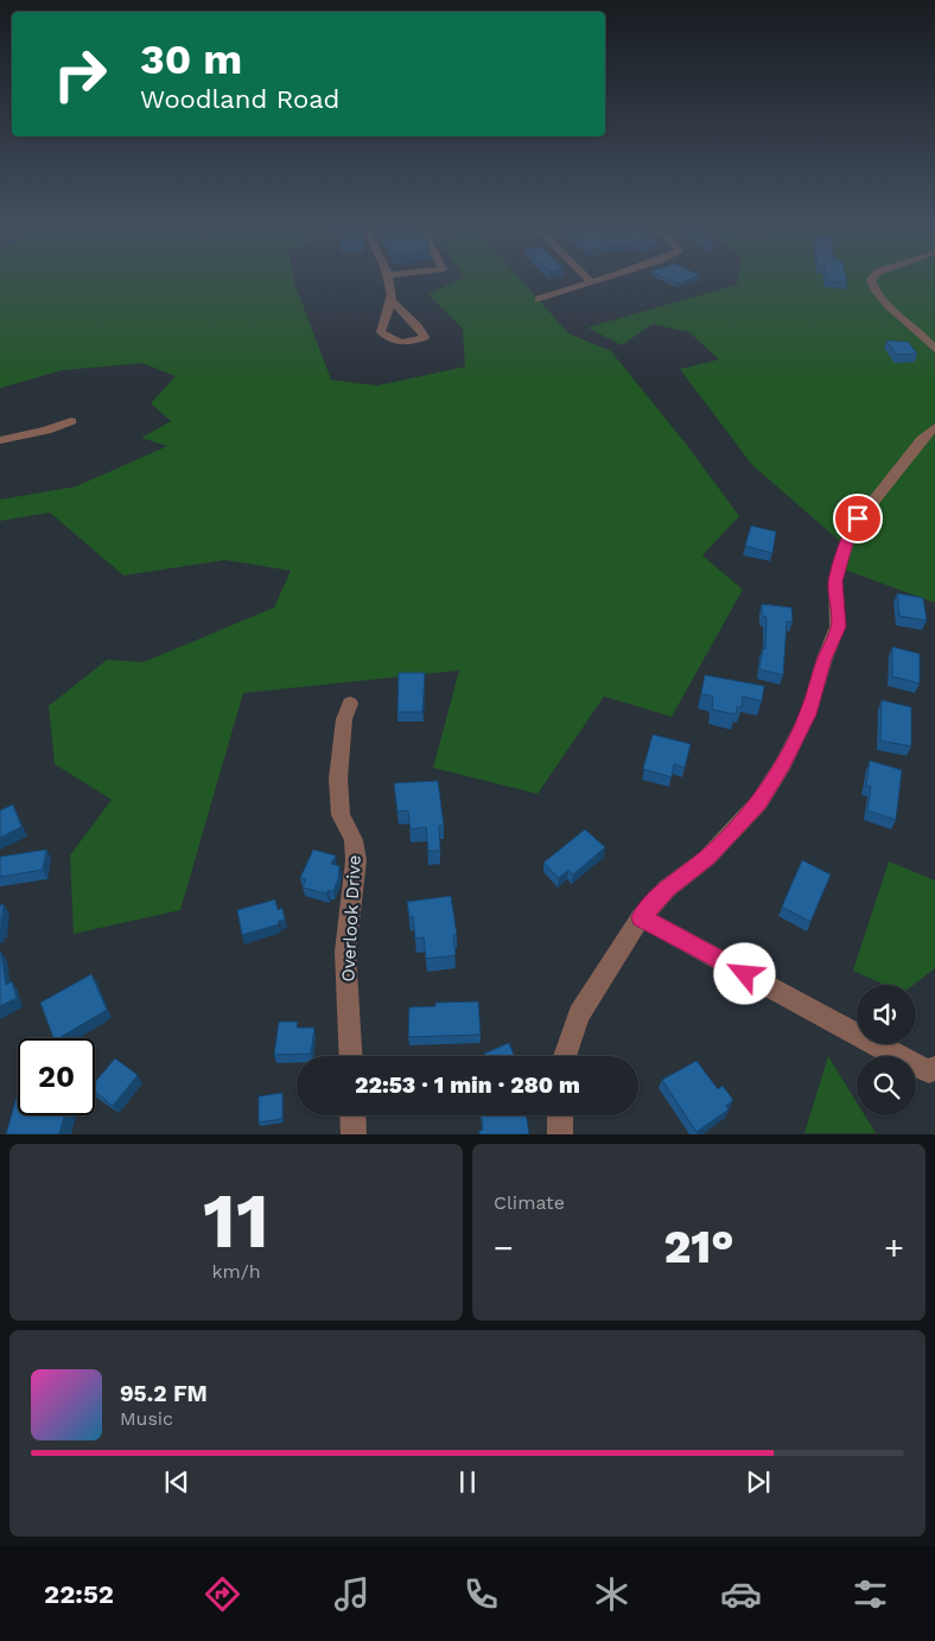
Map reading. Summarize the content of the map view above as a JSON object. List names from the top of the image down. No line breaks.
{"streets":{"street":["Overlook Drive"]},"page":{"turn":["30 m","Woodland Road"],"limit":"20","trip":"22:53 · 1 min · 280 m","tile":[["11","km/h"],"Climate"],"heat":["−","21°","+"],"song":["95.2 FM","Music"],"tabs":"22:52"}}
